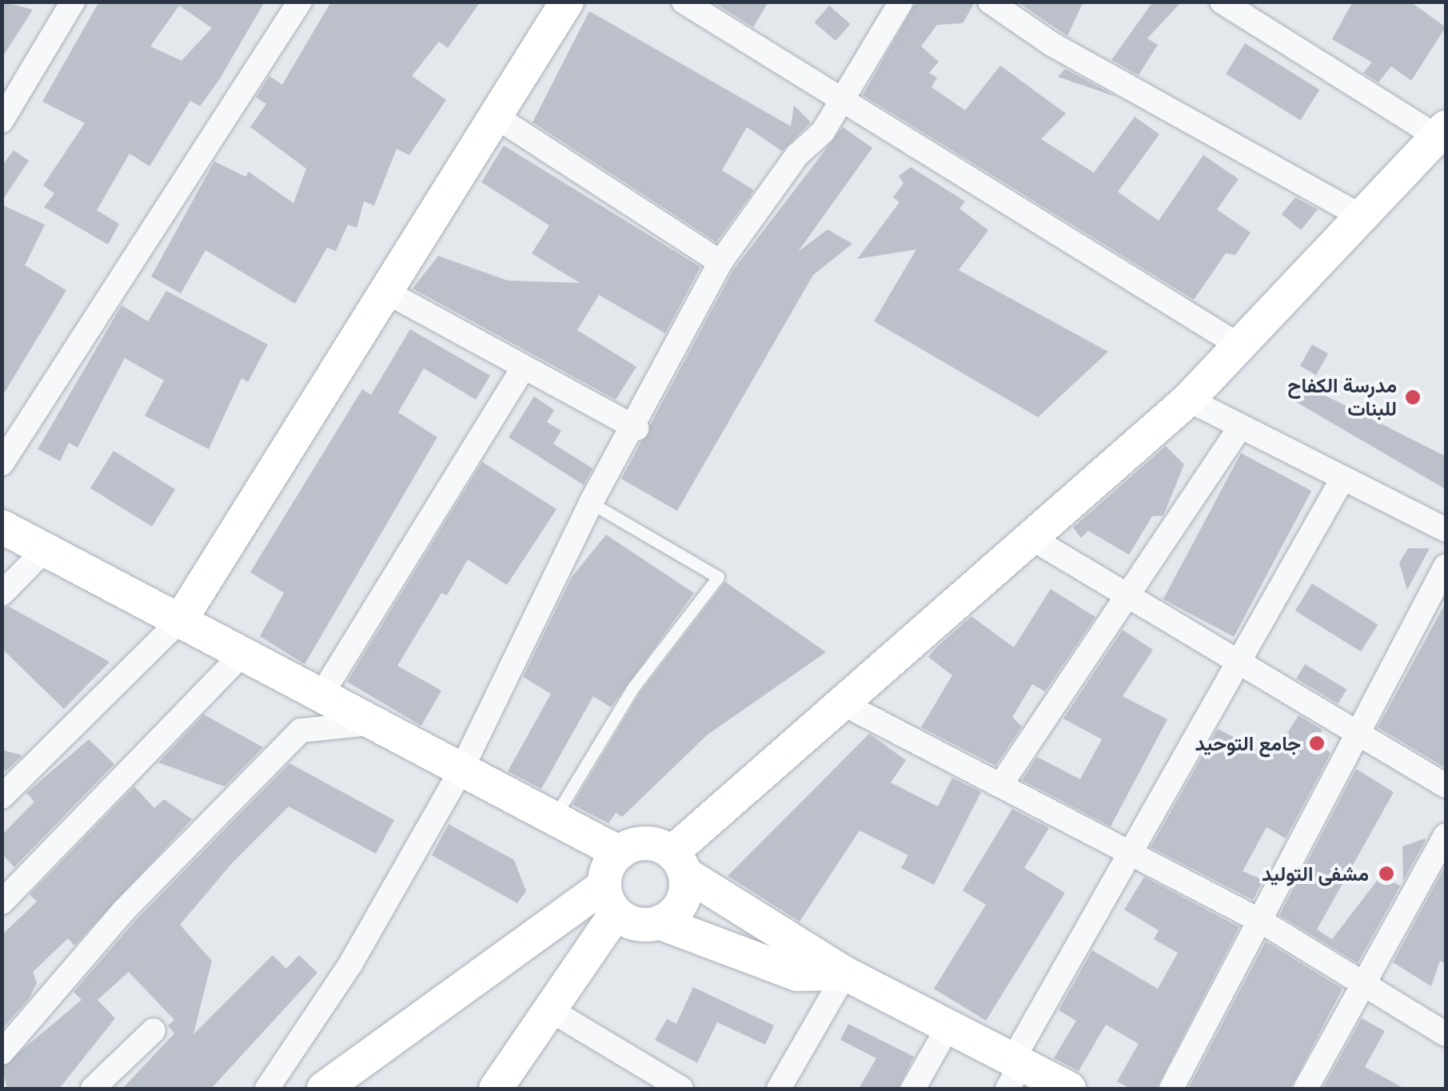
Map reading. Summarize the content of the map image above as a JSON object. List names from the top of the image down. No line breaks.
{"places":["مدرسة الكفاح للبنات","جامع التوحيد","مشفى التوليد"]}
